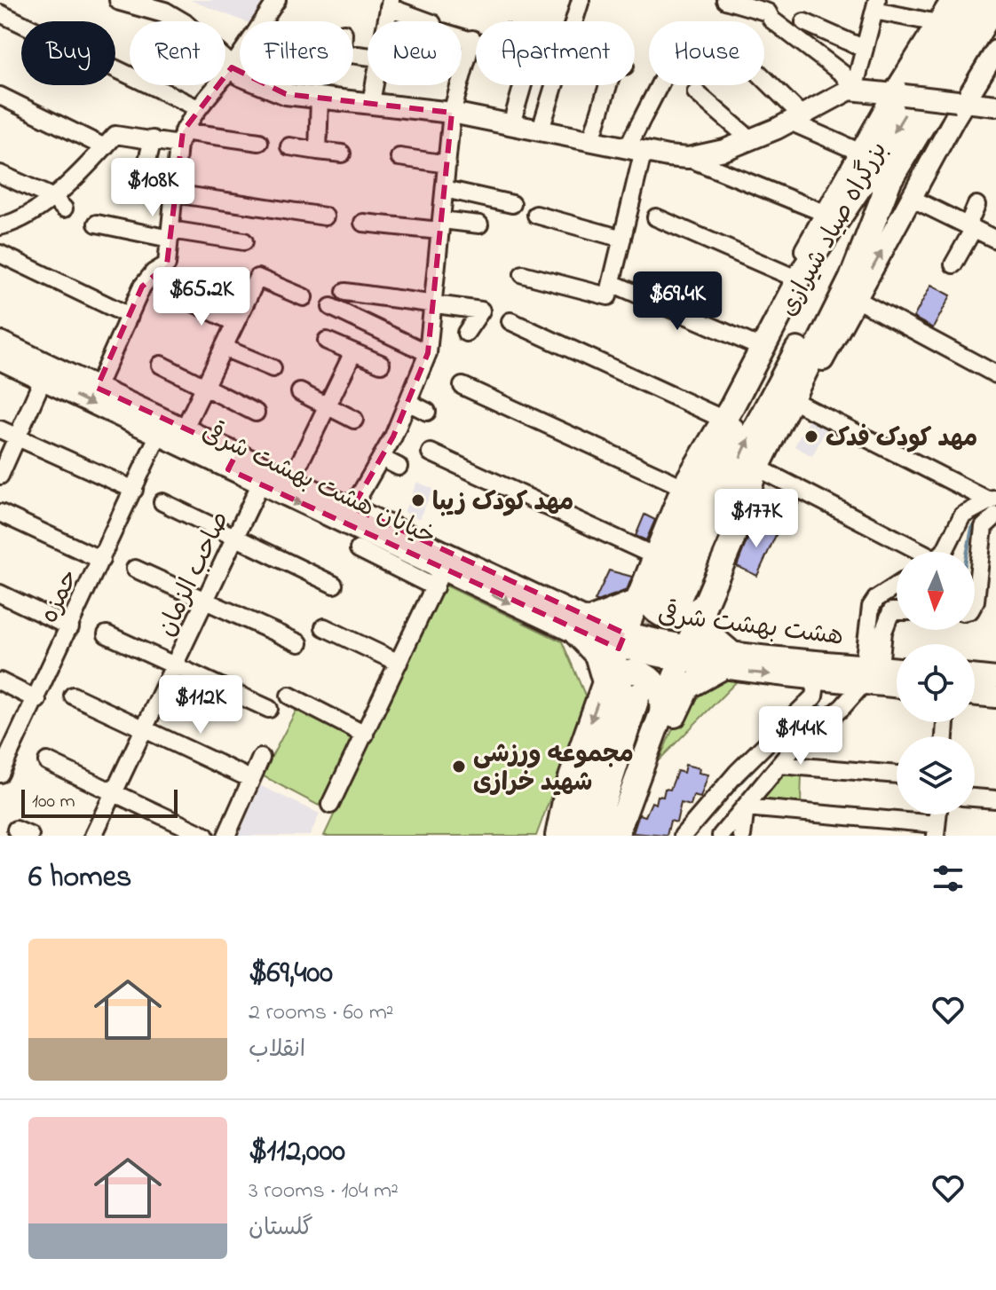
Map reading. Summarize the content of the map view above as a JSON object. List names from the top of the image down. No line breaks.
{"streets":{"highway":["بزرگراه صیاد شیرازی"],"main road":["خیابان هشت بهشت شرقی","هشت بهشت شرقی"],"street":["صاحب الزمان","حمزه"]},"crossings":[["خیابان هشت بهشت شرقی","صاحب الزمان"],["خیابان هشت بهشت شرقی","حمزه"],["خیابان هشت بهشت شرقی","هشت بهشت شرقی"]],"places":["مهد کودک فدک","مهد کودک زیبا","مجموعه ورزشی شهید خرازی"],"scale_bar":"100 m","north":"bottom","page":{"chip":["Buy","Rent","Filters","New","Apartment","House"],"price":["$108K","$65.2K","$69.4K","$177K","$112K","$144K"],"scale":"100 m","heading":"6 homes","list":[{"name":"$69,400","note":"2 rooms · 60 m² · انقلاب"},{"name":"$112,000","note":"3 rooms · 104 m² · گلستان"}]}}
